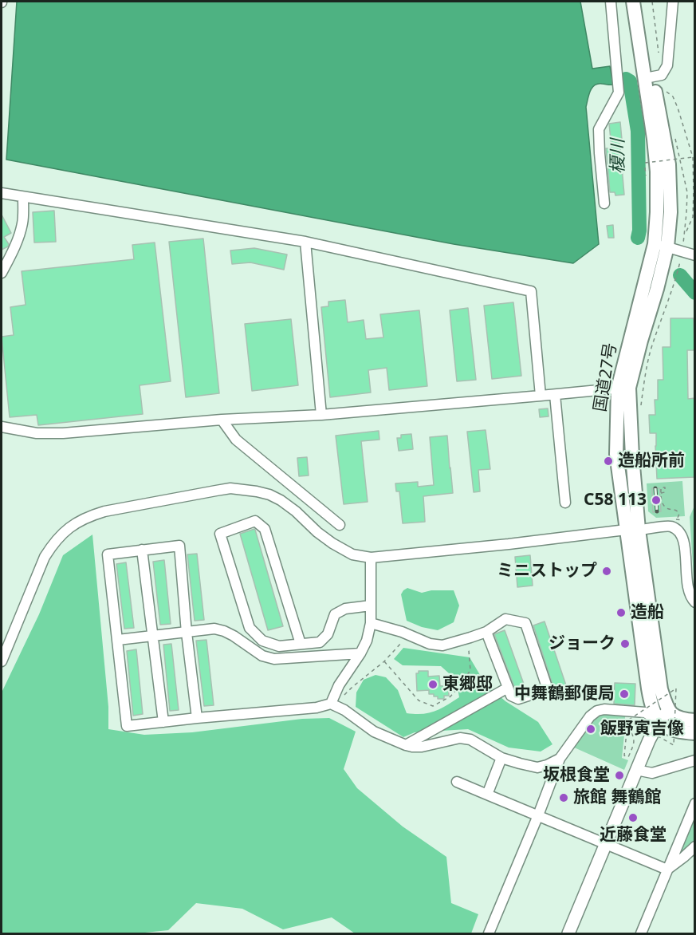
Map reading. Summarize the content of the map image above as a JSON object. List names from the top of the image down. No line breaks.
{"streets":{"highway":["国道27号"]},"water":["榎川"],"places":["造船所前","C58 113","ミニストップ","造船","ジョーク","東郷邸","中舞鶴郵便局","飯野寅吉像","坂根食堂","旅館 舞鶴館","近藤食堂"]}
